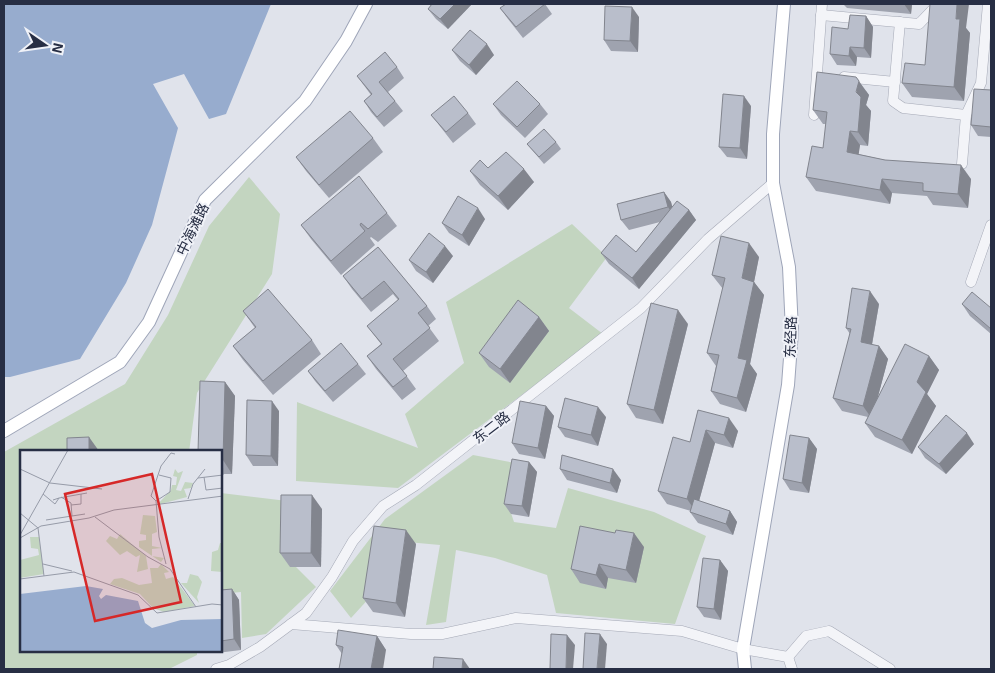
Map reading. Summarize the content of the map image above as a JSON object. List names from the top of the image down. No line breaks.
{"streets":{"main road":["中海滩路","东经路"],"street":["东二路"]},"crossings":[["东经路","东二路"]],"north":"right"}
